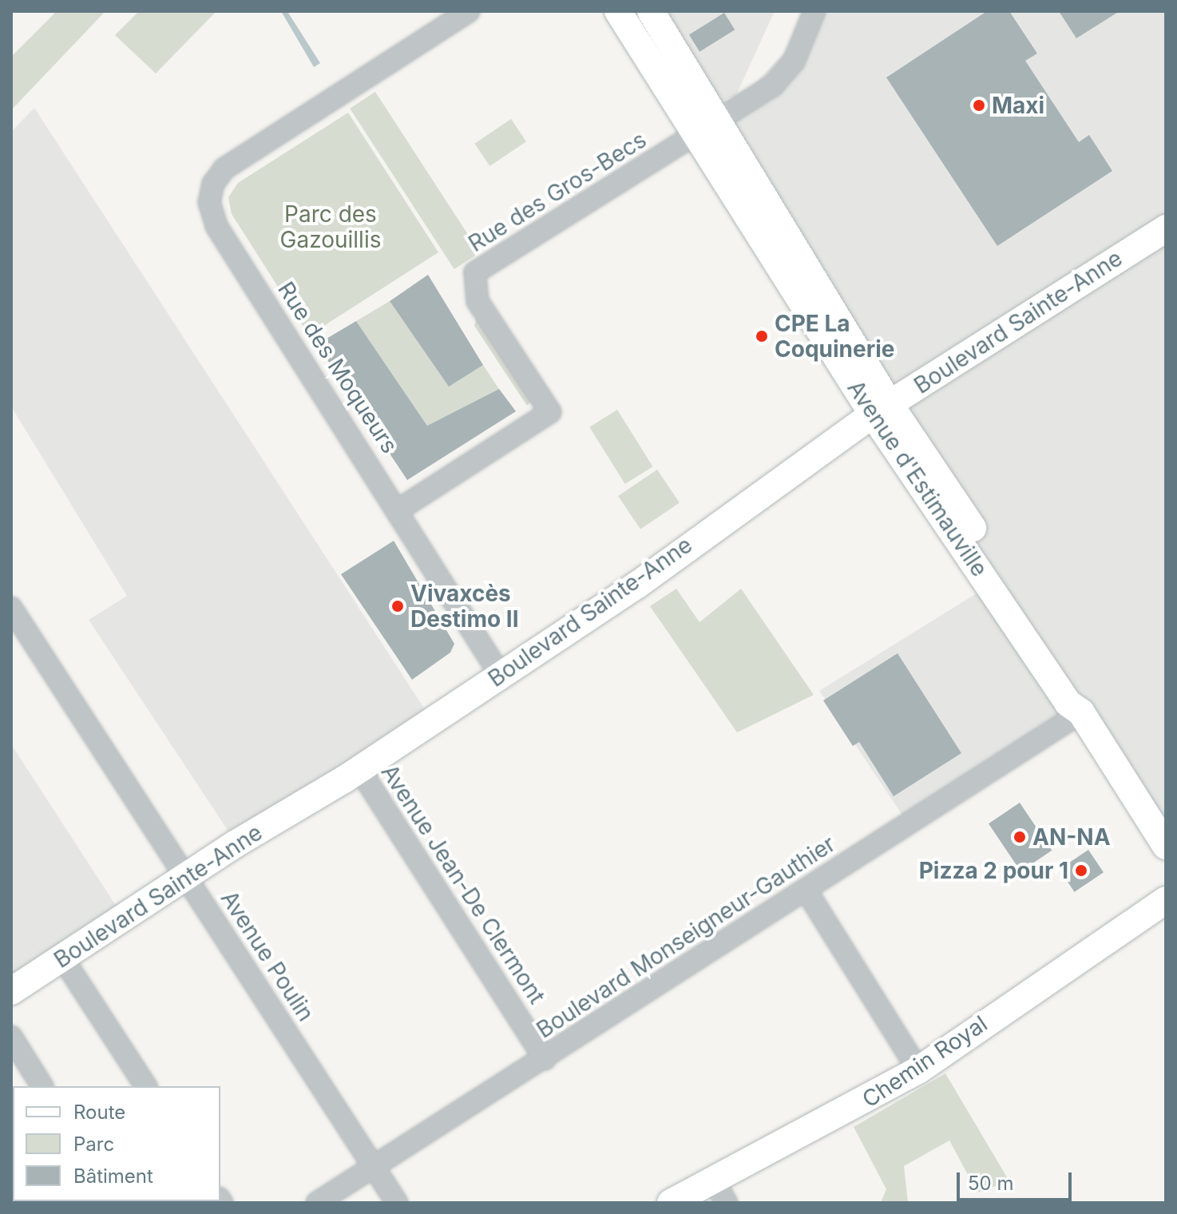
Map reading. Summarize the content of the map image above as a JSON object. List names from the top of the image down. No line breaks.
{"streets":{"main road":["Boulevard Sainte-Anne","Avenue d'Estimauville","Chemin Royal"],"street":["Rue des Gros-Becs","Rue des Moqueurs","Avenue Jean-De Clermont","Boulevard Monseigneur-Gauthier","Avenue Poulin"]},"crossings":[["Rue des Gros-Becs","Rue des Moqueurs"],["Rue des Gros-Becs","Avenue d'Estimauville"],["Boulevard Sainte-Anne","Rue des Moqueurs"],["Boulevard Sainte-Anne","Avenue d'Estimauville"],["Boulevard Sainte-Anne","Avenue Jean-De Clermont"],["Boulevard Sainte-Anne","Avenue Poulin"],["Avenue d'Estimauville","Boulevard Monseigneur-Gauthier"],["Avenue Jean-De Clermont","Boulevard Monseigneur-Gauthier"],["Boulevard Monseigneur-Gauthier","Avenue Poulin"]],"parks":["Parc des Gazouillis"],"places":["Maxi","CPE La Coquinerie","Vivaxcès Destimo II","AN-NA","Pizza 2 pour 1"],"legend":["Route","Parc","Bâtiment"],"scale_bar":"50 m"}
